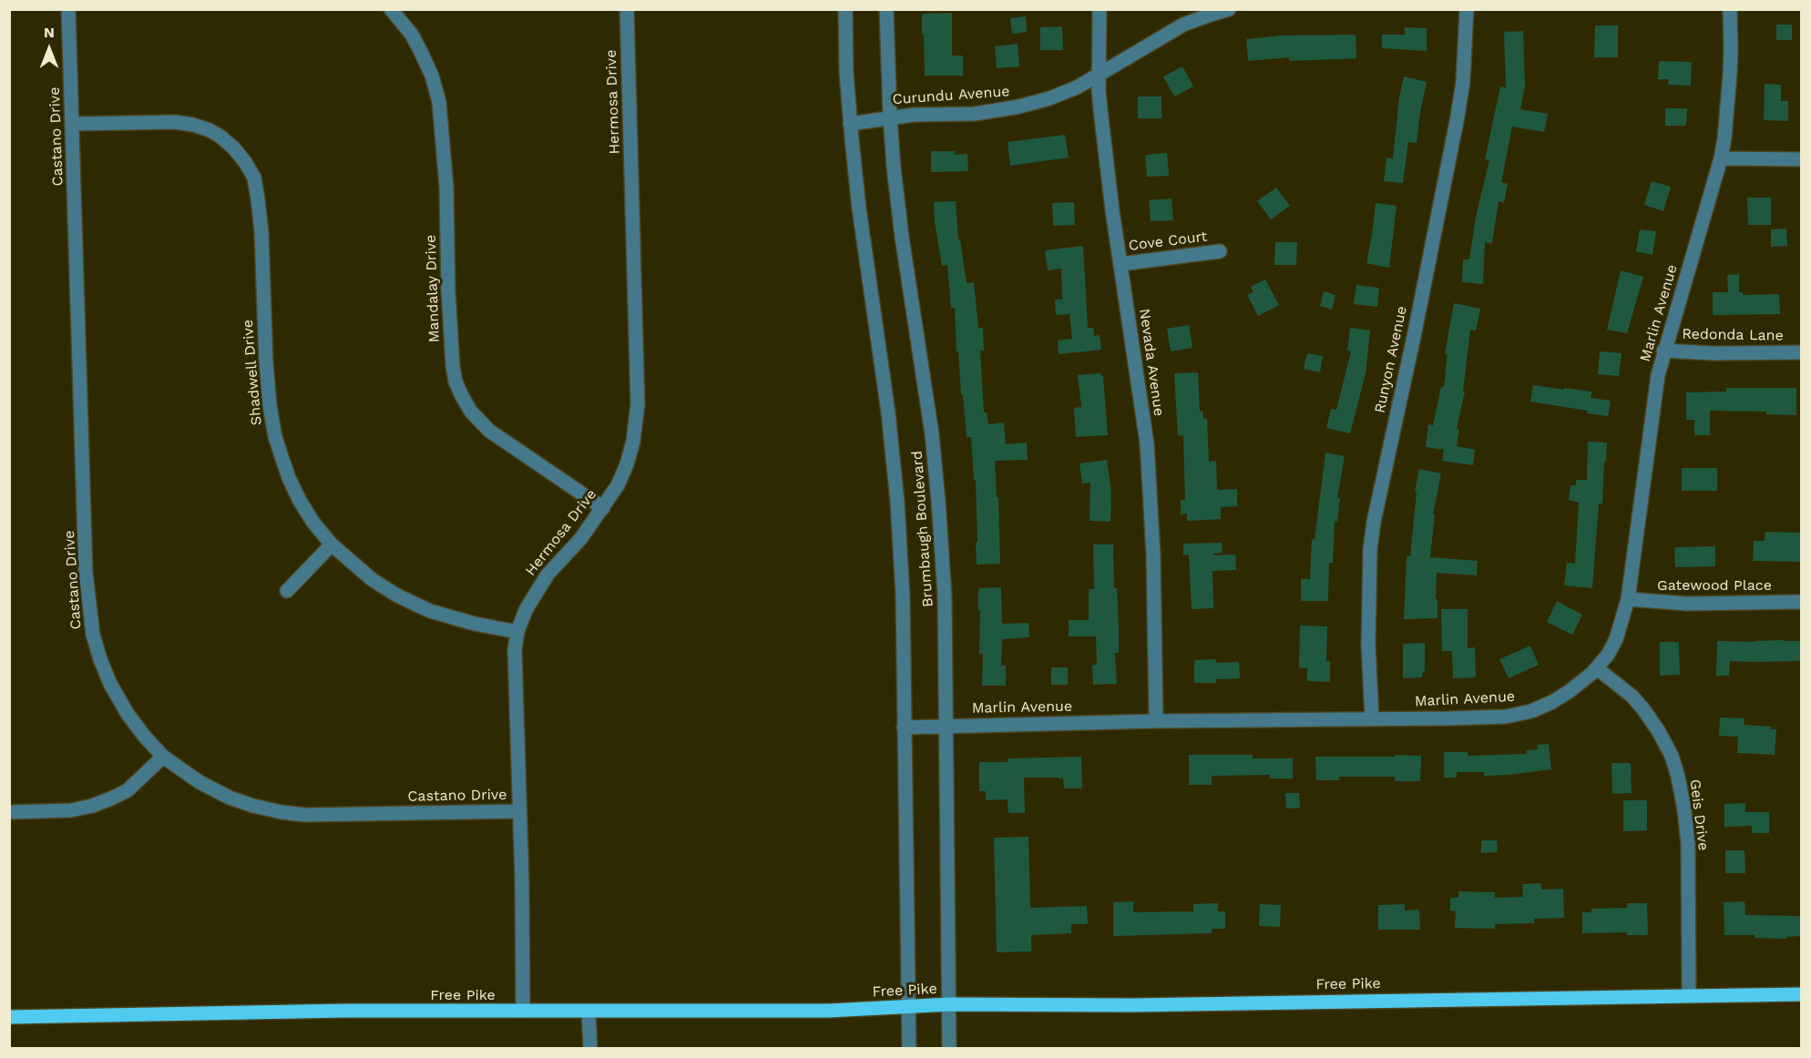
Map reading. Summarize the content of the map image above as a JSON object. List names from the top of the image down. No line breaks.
{"streets":{"main road":["Free Pike"],"street":["Curundu Avenue","Hermosa Drive","Castano Drive","Cove Court","Mandalay Drive","Marlin Avenue","Redonda Lane","Runyon Avenue","Nevada Avenue","Shadwell Drive","Brumbaugh Boulevard","Gatewood Place","Geis Drive"]},"crossings":[["Curundu Avenue","Nevada Avenue"],["Curundu Avenue","Brumbaugh Boulevard"],["Hermosa Drive","Castano Drive"],["Hermosa Drive","Mandalay Drive"],["Hermosa Drive","Shadwell Drive"],["Hermosa Drive","Free Pike"],["Castano Drive","Shadwell Drive"],["Cove Court","Nevada Avenue"],["Marlin Avenue","Redonda Lane"],["Marlin Avenue","Runyon Avenue"],["Marlin Avenue","Nevada Avenue"],["Marlin Avenue","Brumbaugh Boulevard"],["Marlin Avenue","Gatewood Place"],["Marlin Avenue","Geis Drive"],["Brumbaugh Boulevard","Free Pike"],["Geis Drive","Free Pike"]],"north":"top"}
